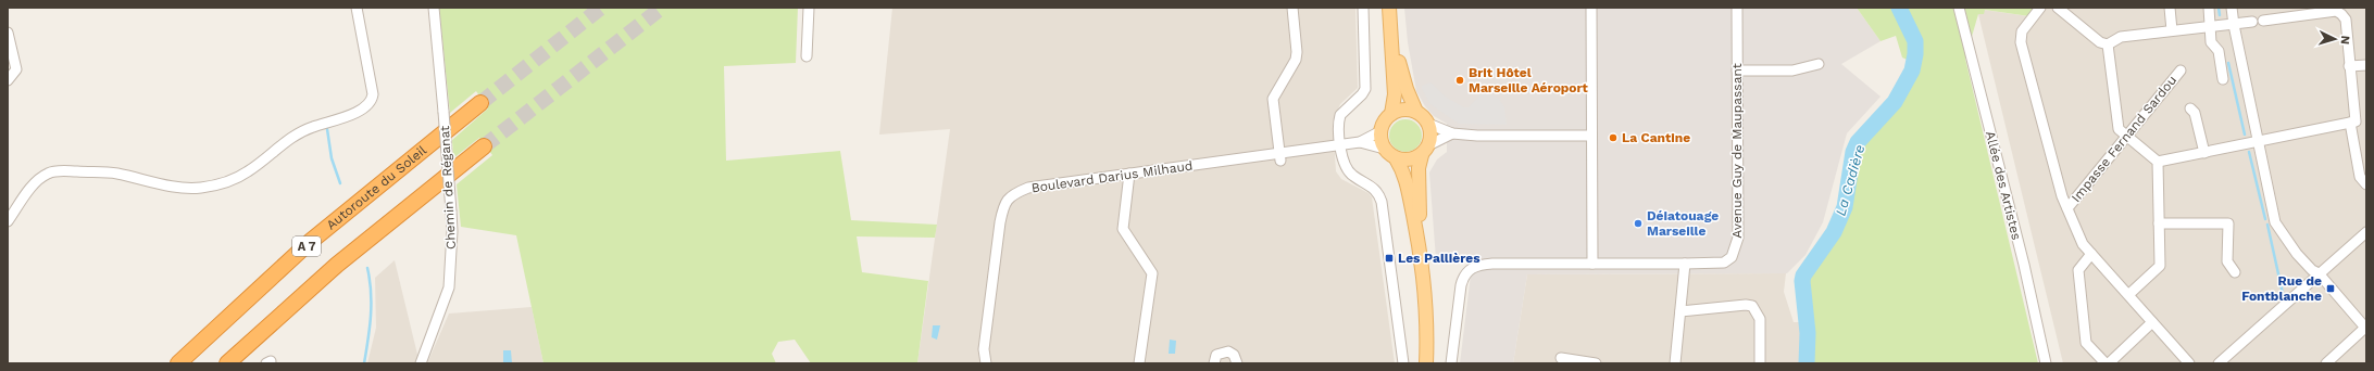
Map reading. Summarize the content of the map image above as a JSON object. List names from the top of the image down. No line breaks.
{"streets":{"highway":["Autoroute du Soleil","A 7"],"street":["Impasse Fernand Sardou","Avenue Guy de Maupassant","Boulevard Darius Milhaud","Allée des Artistes","Chemin de Réganat"]},"water":["La Cadière"],"places":{"other":["Brit Hôtel Marseille Aéroport","La Cantine","Déiatouage Marseille"],"transit":["Les Pallières","Rue de Fontblanche"]},"north":"right"}
